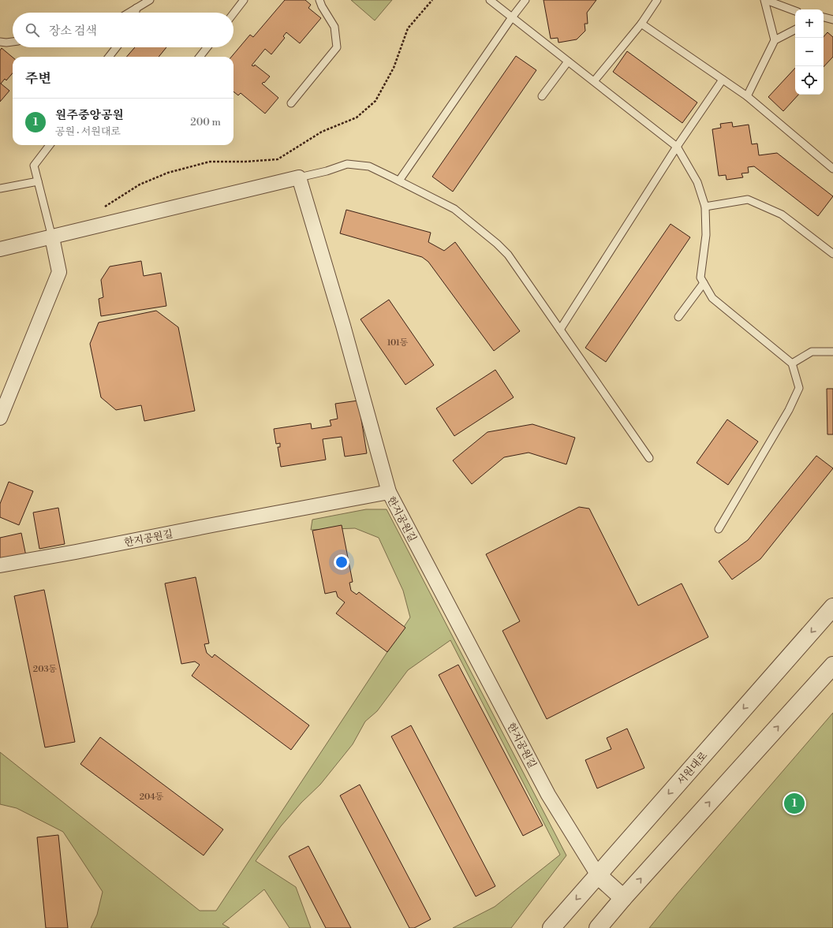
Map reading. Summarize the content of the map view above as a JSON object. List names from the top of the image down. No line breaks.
{"streets":{"street":["한지공원길","서원대로"]},"crossings":[["한지공원길","서원대로"]],"house_numbers":["101동","203동","204동"],"page":{"map_buttons":["+","−"],"search":"장소 검색","heading":"주변","list":[{"mark":"1","name":"원주중앙공원","note":"공원 · 서원대로","value":"200 m"}],"pins":"1"}}
